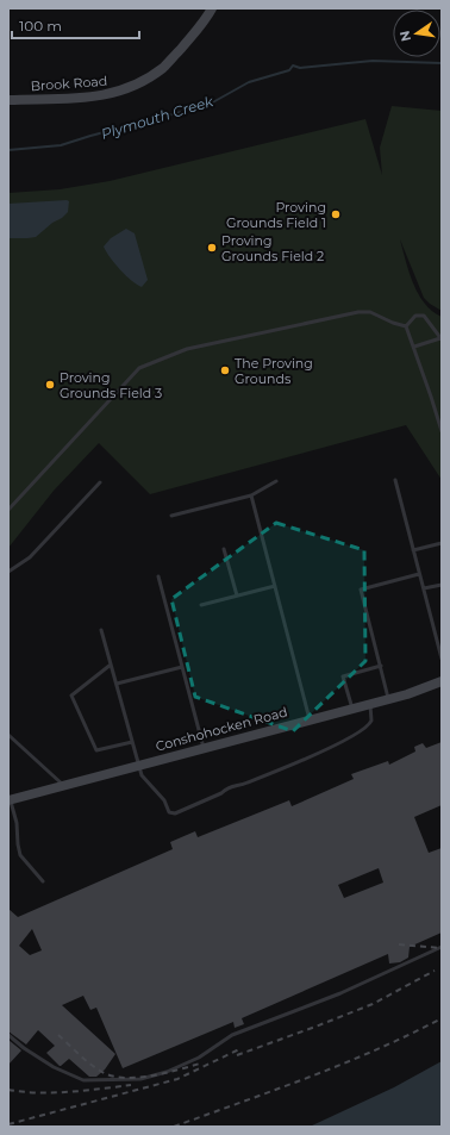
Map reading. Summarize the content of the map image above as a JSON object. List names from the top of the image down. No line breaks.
{"streets":{"main road":["Brook Road","Conshohocken Road"]},"water":["Plymouth Creek"],"places":["Proving Grounds Field 1","Proving Grounds Field 2","The Proving Grounds","Proving Grounds Field 3"],"scale_bar":"100 m","north":"left"}
